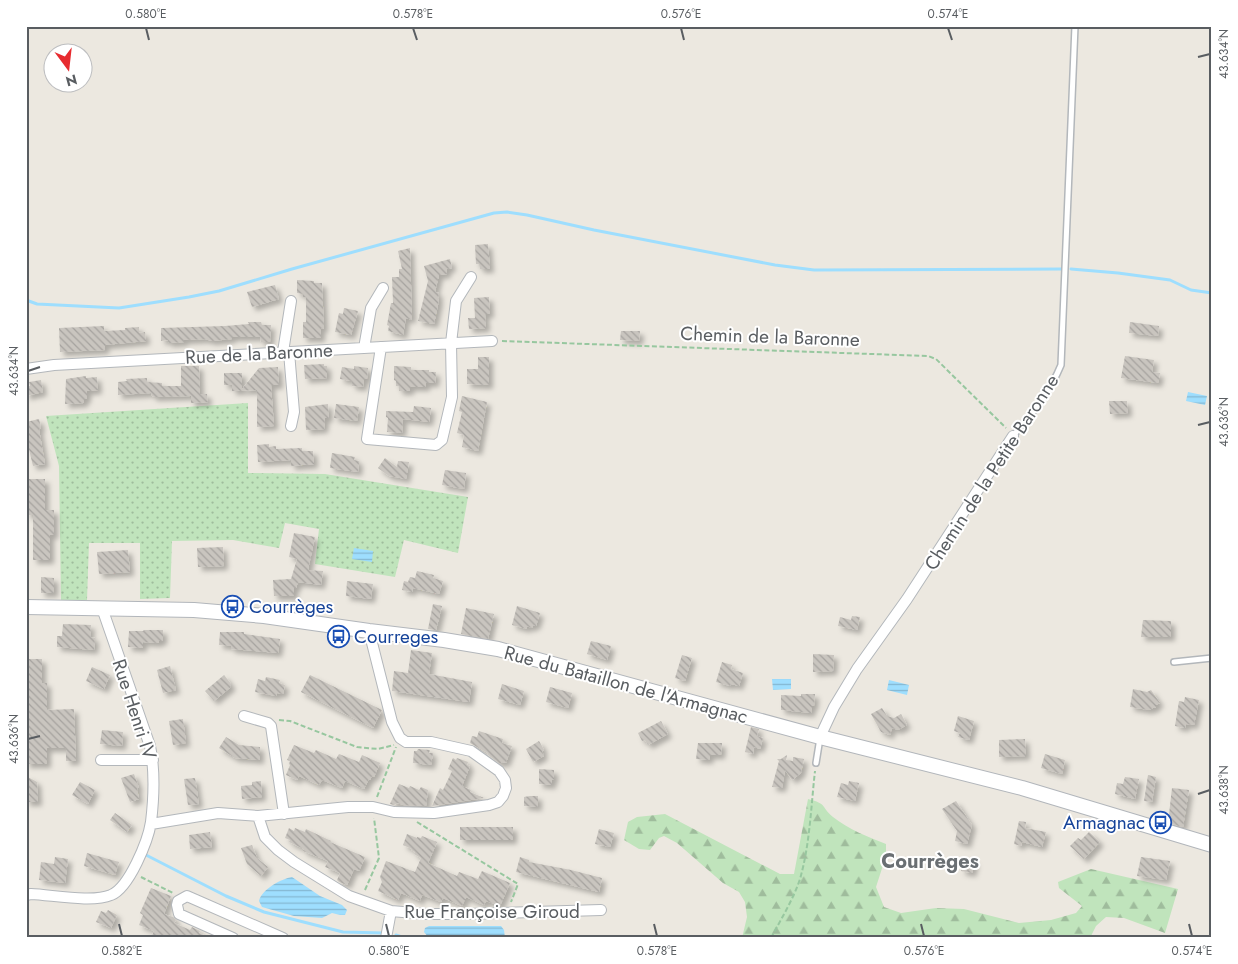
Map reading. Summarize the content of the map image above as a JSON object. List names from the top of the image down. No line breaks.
{"streets":{"street":["Rue de la Baronne","Chemin de la Petite Baronne","Rue du Bataillon de l'Armagnac","Rue Henri IV","Rue Françoise Giroud"],"path":["Chemin de la Baronne"]},"crossings":[["Chemin de la Baronne","Rue de la Baronne"],["Chemin de la Baronne","Chemin de la Petite Baronne"],["Chemin de la Petite Baronne","Rue du Bataillon de l'Armagnac"],["Rue du Bataillon de l'Armagnac","Rue Henri IV"]],"districts":["Courrèges"],"places":{"bus stop":["Courrèges","Courreges","Armagnac"]},"north":"bottom","coordinates":["0.580°E","0.578°E","0.576°E","0.574°E","43.634°N","43.636°N","43.638°N","0.582°E"]}
